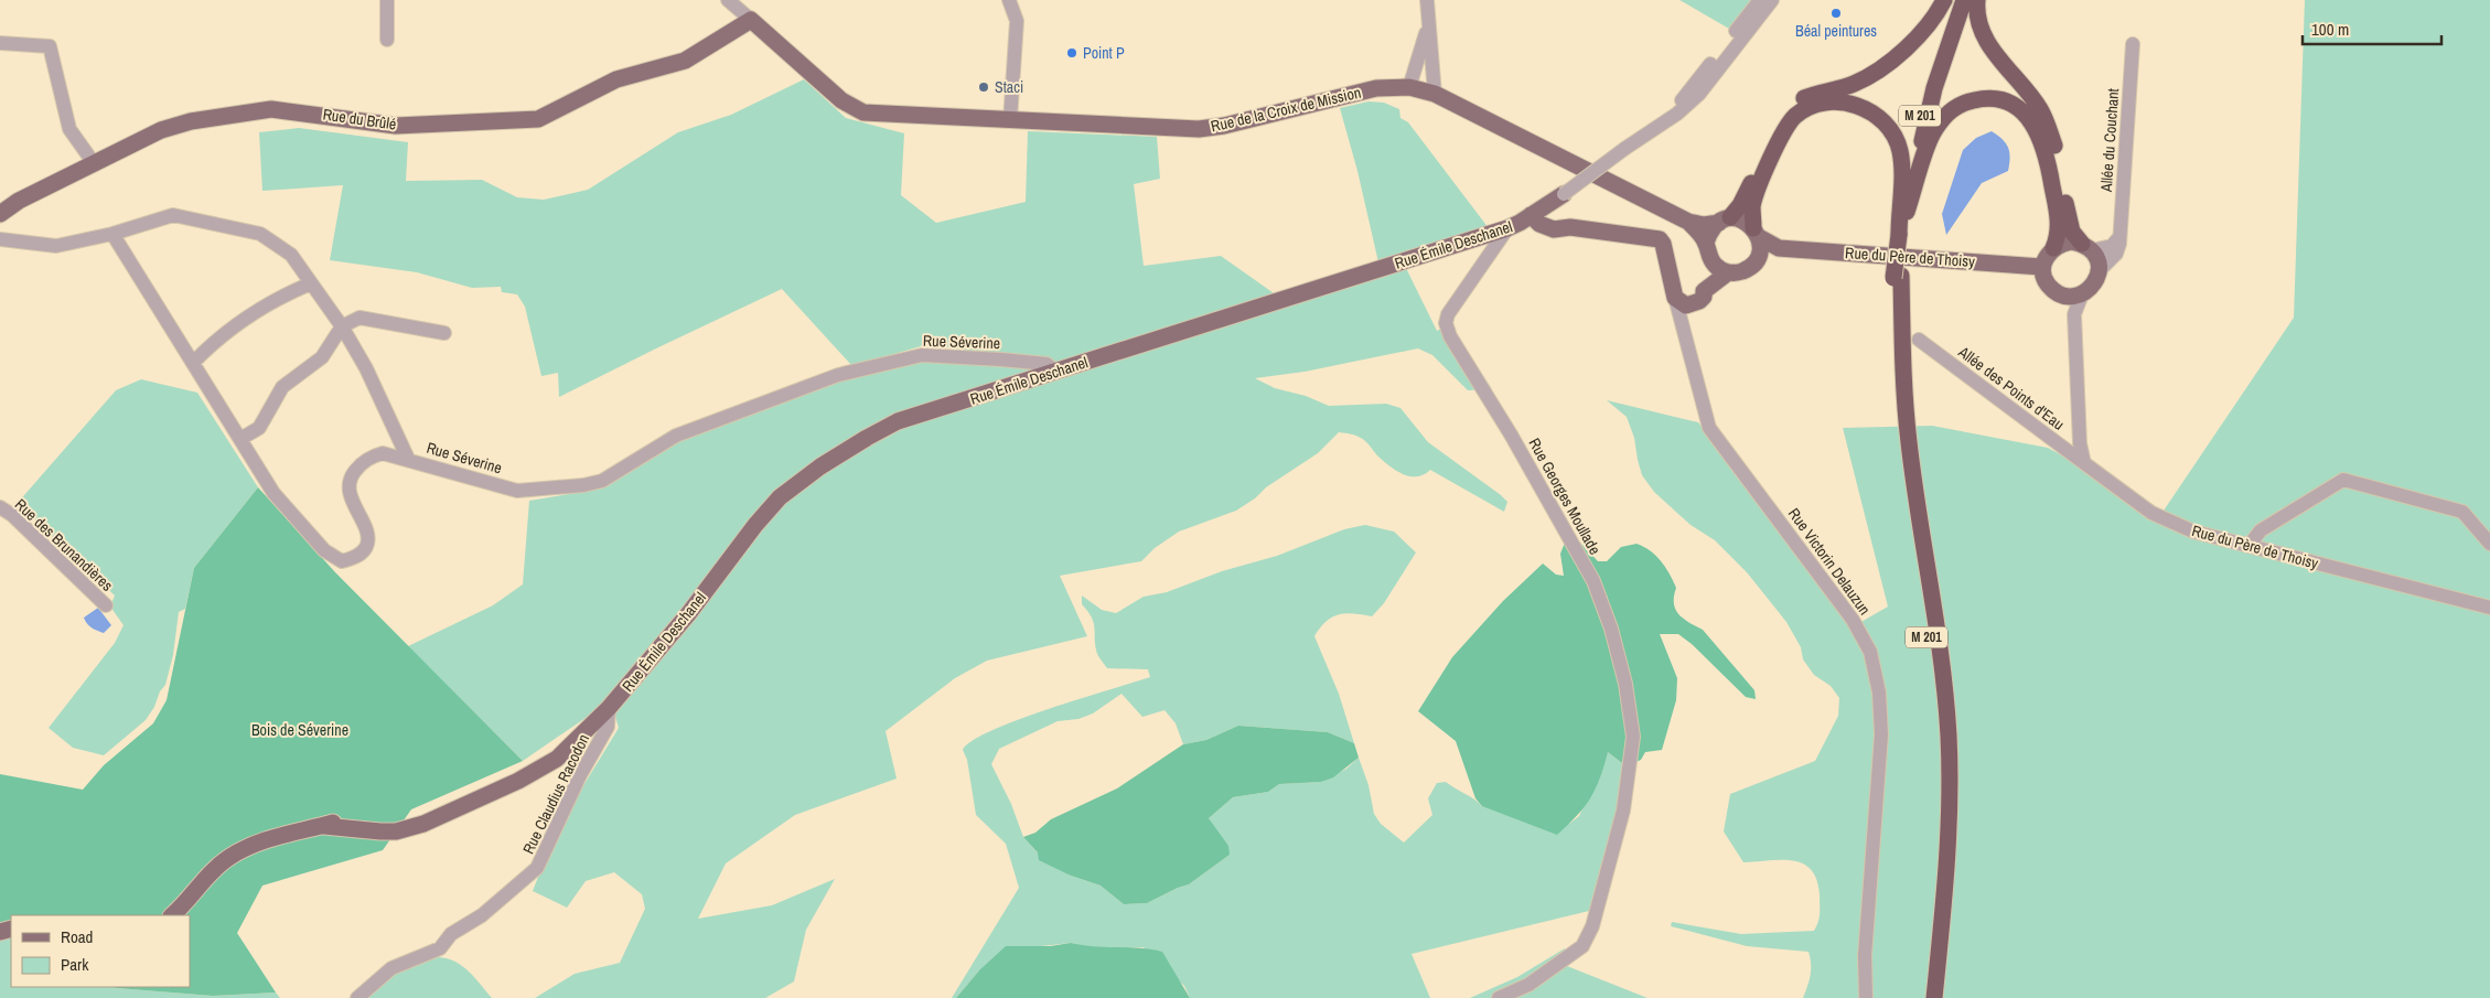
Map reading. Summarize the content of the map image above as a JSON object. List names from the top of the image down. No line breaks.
{"streets":{"highway":["M 201"],"main road":["Rue de la Croix de Mission","Rue du Brûlé","Rue Émile Deschanel","Rue du Père de Thoisy"],"street":["Allée du Couchant","Rue Séverine","Allée des Points d'Eau","Rue Georges Moullade","Rue des Brunandières","Rue Victorin Delauzun","Rue Claudius Racodon"]},"crossings":[["Rue de la Croix de Mission","Rue du Brûlé"],["Allée du Couchant","Rue du Père de Thoisy"],["Rue Émile Deschanel","Rue Séverine"],["Rue Émile Deschanel","Rue Georges Moullade"],["Rue Émile Deschanel","Rue Claudius Racodon"],["Rue du Père de Thoisy","Allée des Points d'Eau"]],"parks":["Bois de Séverine"],"places":["Béal peintures","Point P","Staci"],"legend":["Road","Park"],"scale_bar":"100 m"}
